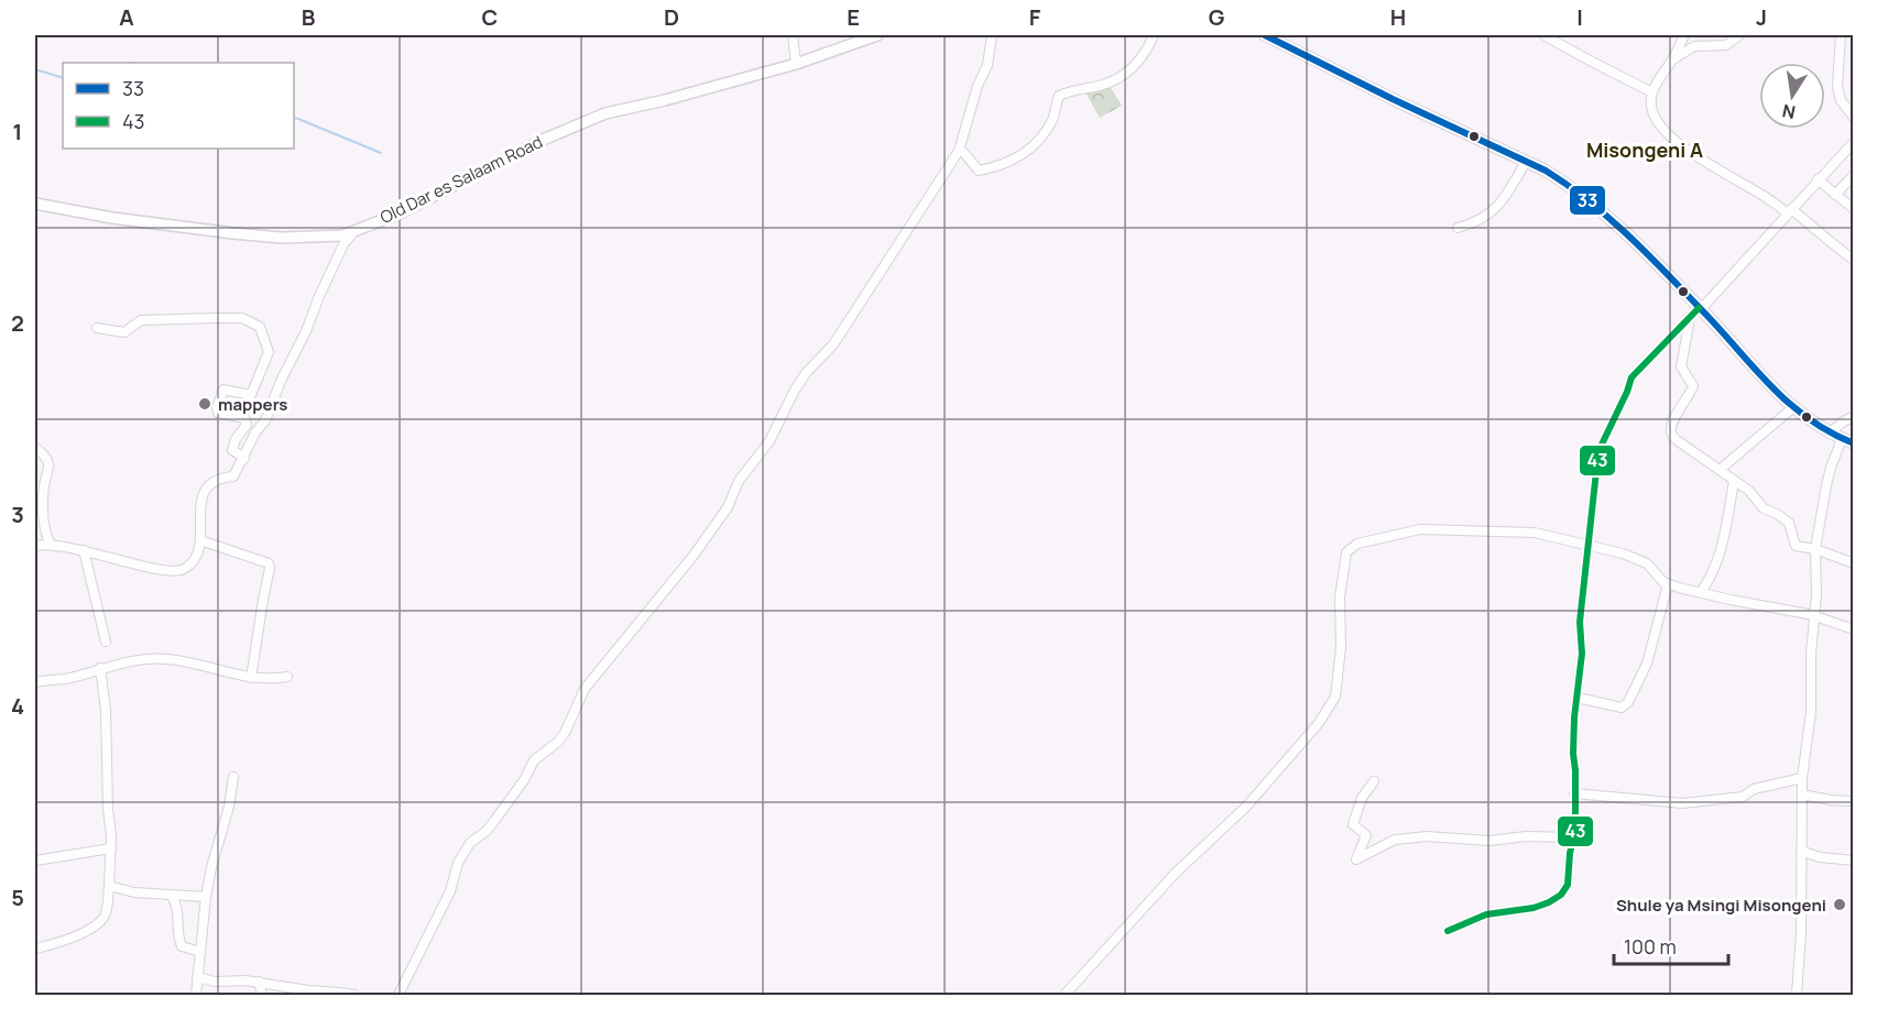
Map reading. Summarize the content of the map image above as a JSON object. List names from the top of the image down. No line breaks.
{"streets":{"street":["Old Dar es Salaam Road"]},"districts":["Misongeni A"],"places":["mappers","Shule ya Msingi Misongeni"],"lines":["transit line 33","transit line 43"],"legend":["33","43"],"scale_bar":"100 m","north":"bottom","grid":{"columns":["A","B","C","D","E","F","G","H","I","J"],"rows":["1","2","3","4","5"]}}
